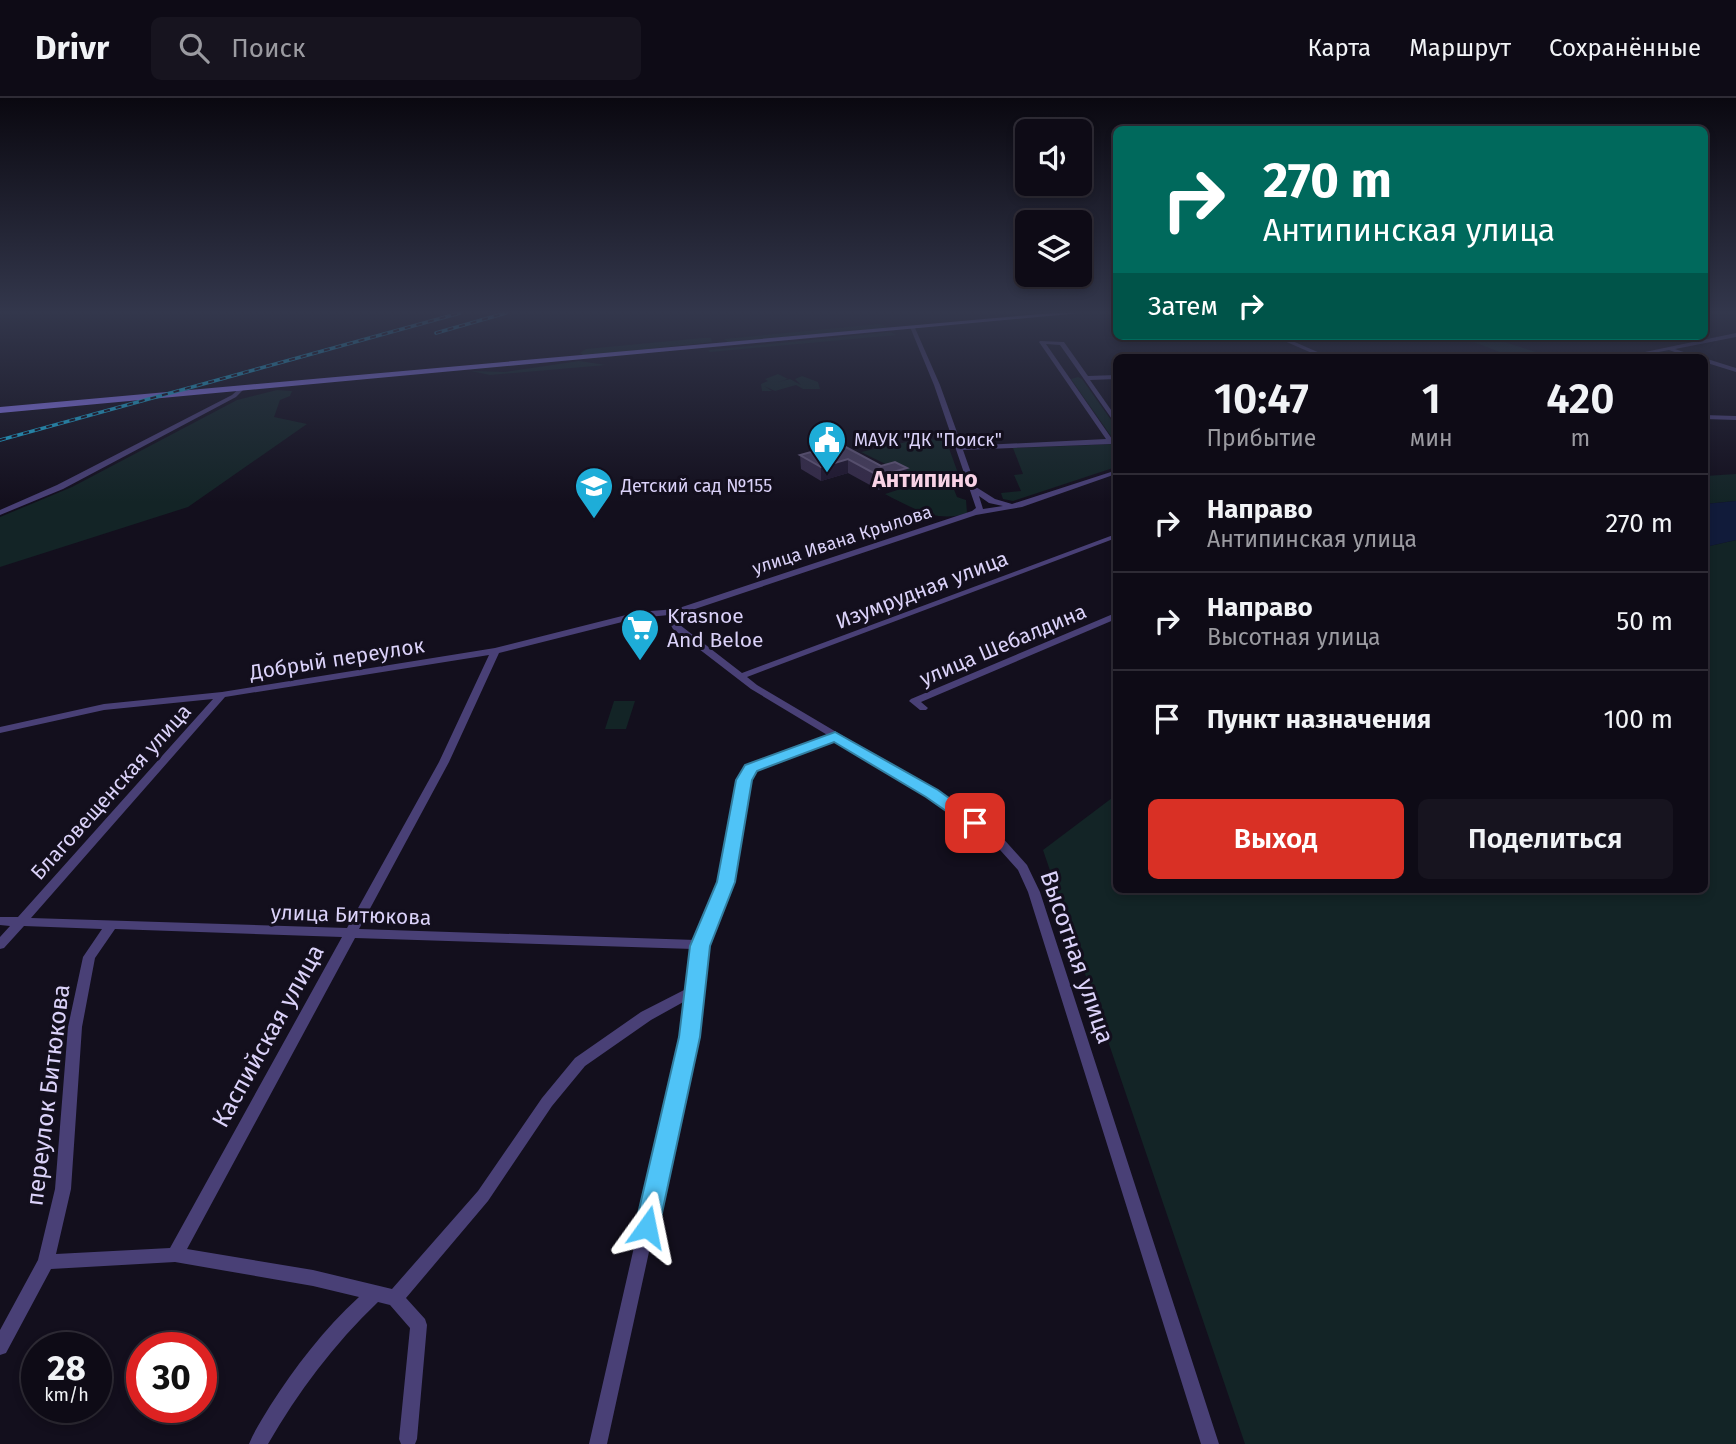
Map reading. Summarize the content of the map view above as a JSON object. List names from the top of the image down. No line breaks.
{"streets":{"street":["улица Ивана Крылова","Изумрудная улица","улица Шебалдина","Добрый переулок","Благовещенская улица","улица Битюкова","Высотная улица","Каспийская улица","переулок Битюкова"]},"crossings":[["улица Ивана Крылова","Добрый переулок"],["улица Ивана Крылова","Высотная улица"],["Изумрудная улица","Высотная улица"],["Добрый переулок","Благовещенская улица"],["Добрый переулок","Высотная улица"],["Добрый переулок","Каспийская улица"],["Благовещенская улица","улица Битюкова"],["улица Битюкова","Каспийская улица"],["улица Битюкова","переулок Битюкова"]],"districts":["Антипино"],"places":{"public building":["МАУК \"ДК \"Поиск\""],"school or university":["Детский сад №155"],"supermarket":["Krasnoe And Beloe"]},"page":{"header":"Drivr","search":"Поиск","nav":["Карта","Маршрут","Сохранённые"],"turn":["270 m","Антипинская улица"],"then":"Затем","eta":["10:47","Прибытие","1","мин","420","m"],"list":[{"name":"Направо","note":"Антипинская улица","value":"270 m"},{"name":"Направо","note":"Высотная улица","value":"50 m"},{"name":"Пункт назначения","value":"100 m"}],"buttons":["Выход","Поделиться"],"speed":"28 km/h","limit":"30"}}
